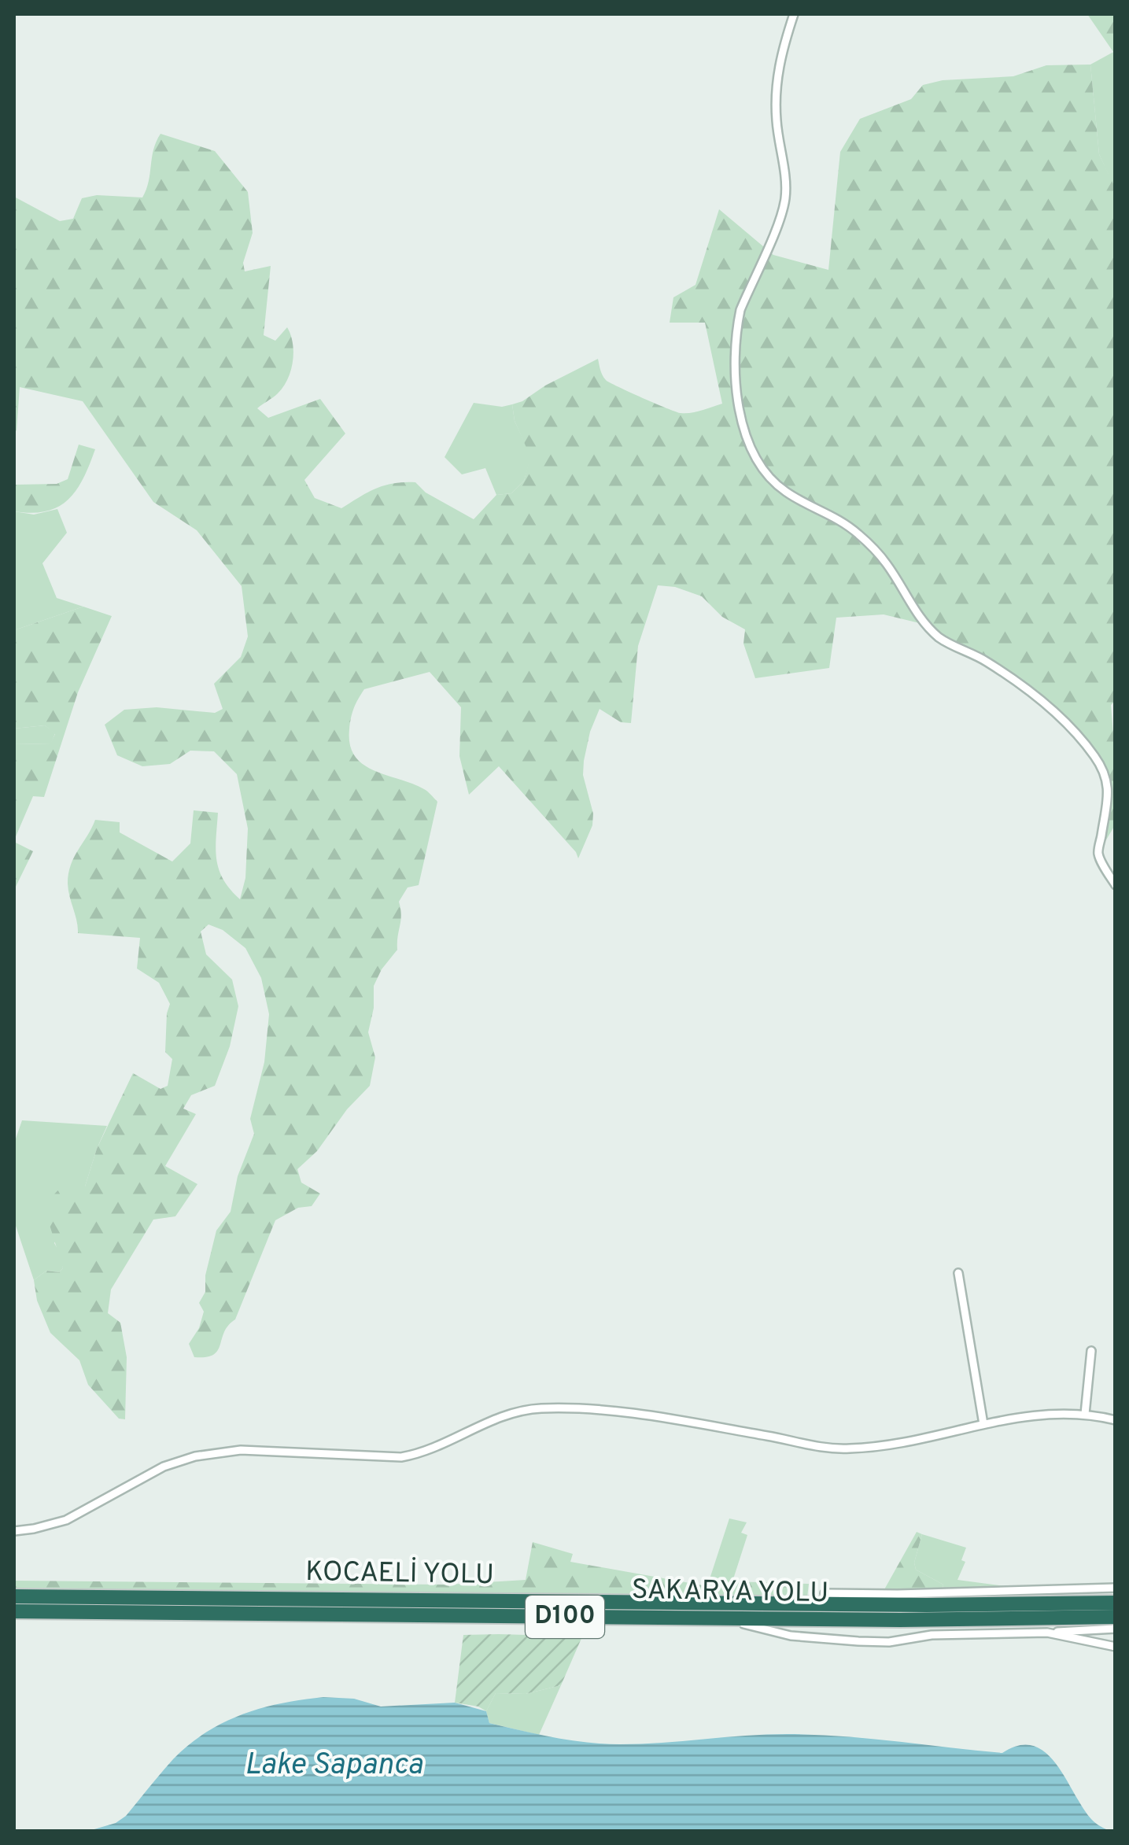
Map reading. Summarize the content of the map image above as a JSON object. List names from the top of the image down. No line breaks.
{"streets":{"highway":["KOCAELİ YOLU","SAKARYA YOLU","D100"]},"water":["Lake Sapanca"]}
